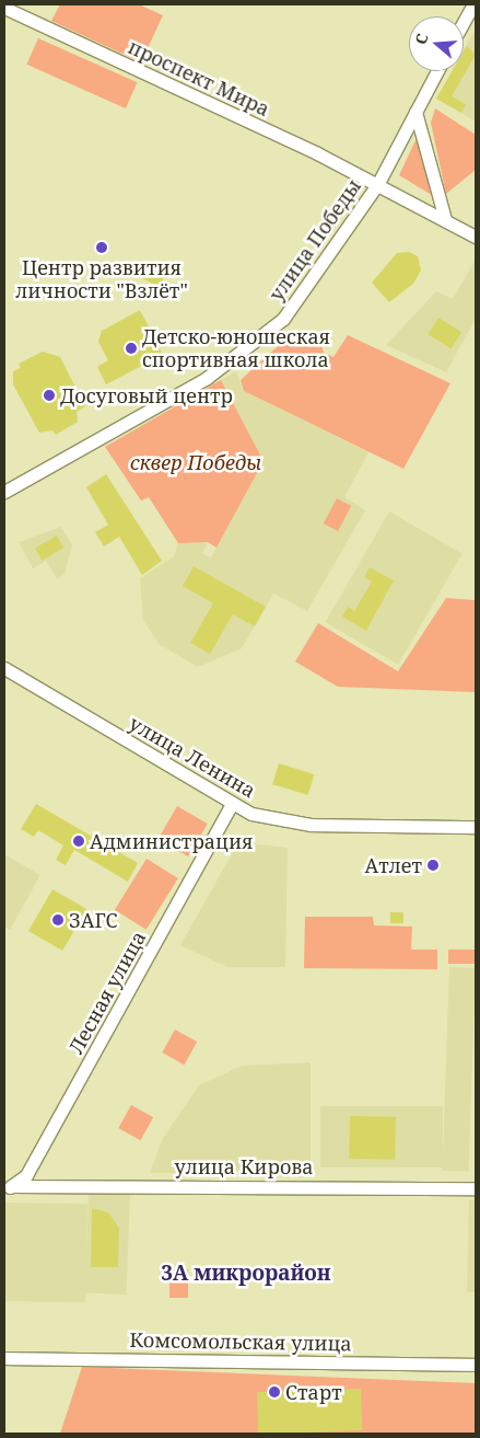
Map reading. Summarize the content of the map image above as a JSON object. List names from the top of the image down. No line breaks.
{"streets":{"street":["проспект Мира","улица Победы","улица Ленина","Лесная улица","улица Кирова","Комсомольская улица"]},"crossings":[["проспект Мира","улица Победы"],["улица Ленина","Лесная улица"],["Лесная улица","улица Кирова"]],"districts":["3А микрорайон"],"parks":["сквер Победы"],"places":["Центр развития личности \"Взлёт\"","Детско-юношеская спортивная школа","Досуговый центр","Администрация","Атлет","ЗАГС","Старт"],"north":"left"}
